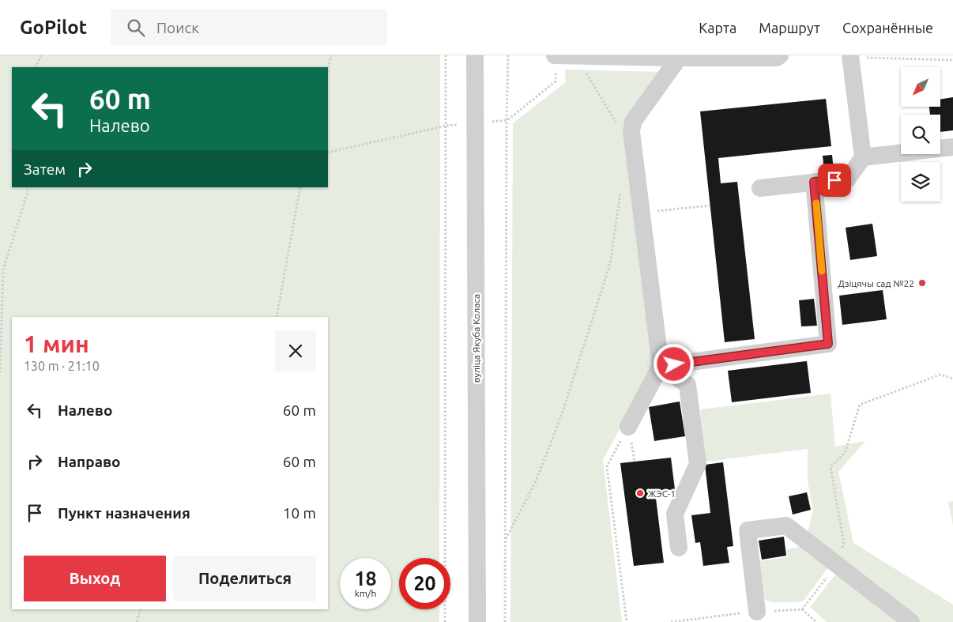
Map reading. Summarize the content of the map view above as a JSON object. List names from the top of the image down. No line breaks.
{"streets":{"street":["вуліца Якуба Коласа"]},"places":["Дзіцячы сад №22","ЖЭС-1"],"north":"bottom left","page":{"header":"GoPilot","search":"Поиск","nav":["Карта","Маршрут","Сохранённые"],"turn":["60 m","Налево"],"then":"Затем","heading":["1 мин","130 m · 21:10"],"list":[{"name":"Налево","value":"60 m"},{"name":"Направо","value":"60 m"},{"name":"Пункт назначения","value":"10 m"}],"buttons":["Выход","Поделиться"],"speed":"18 km/h","limit":"20"}}
